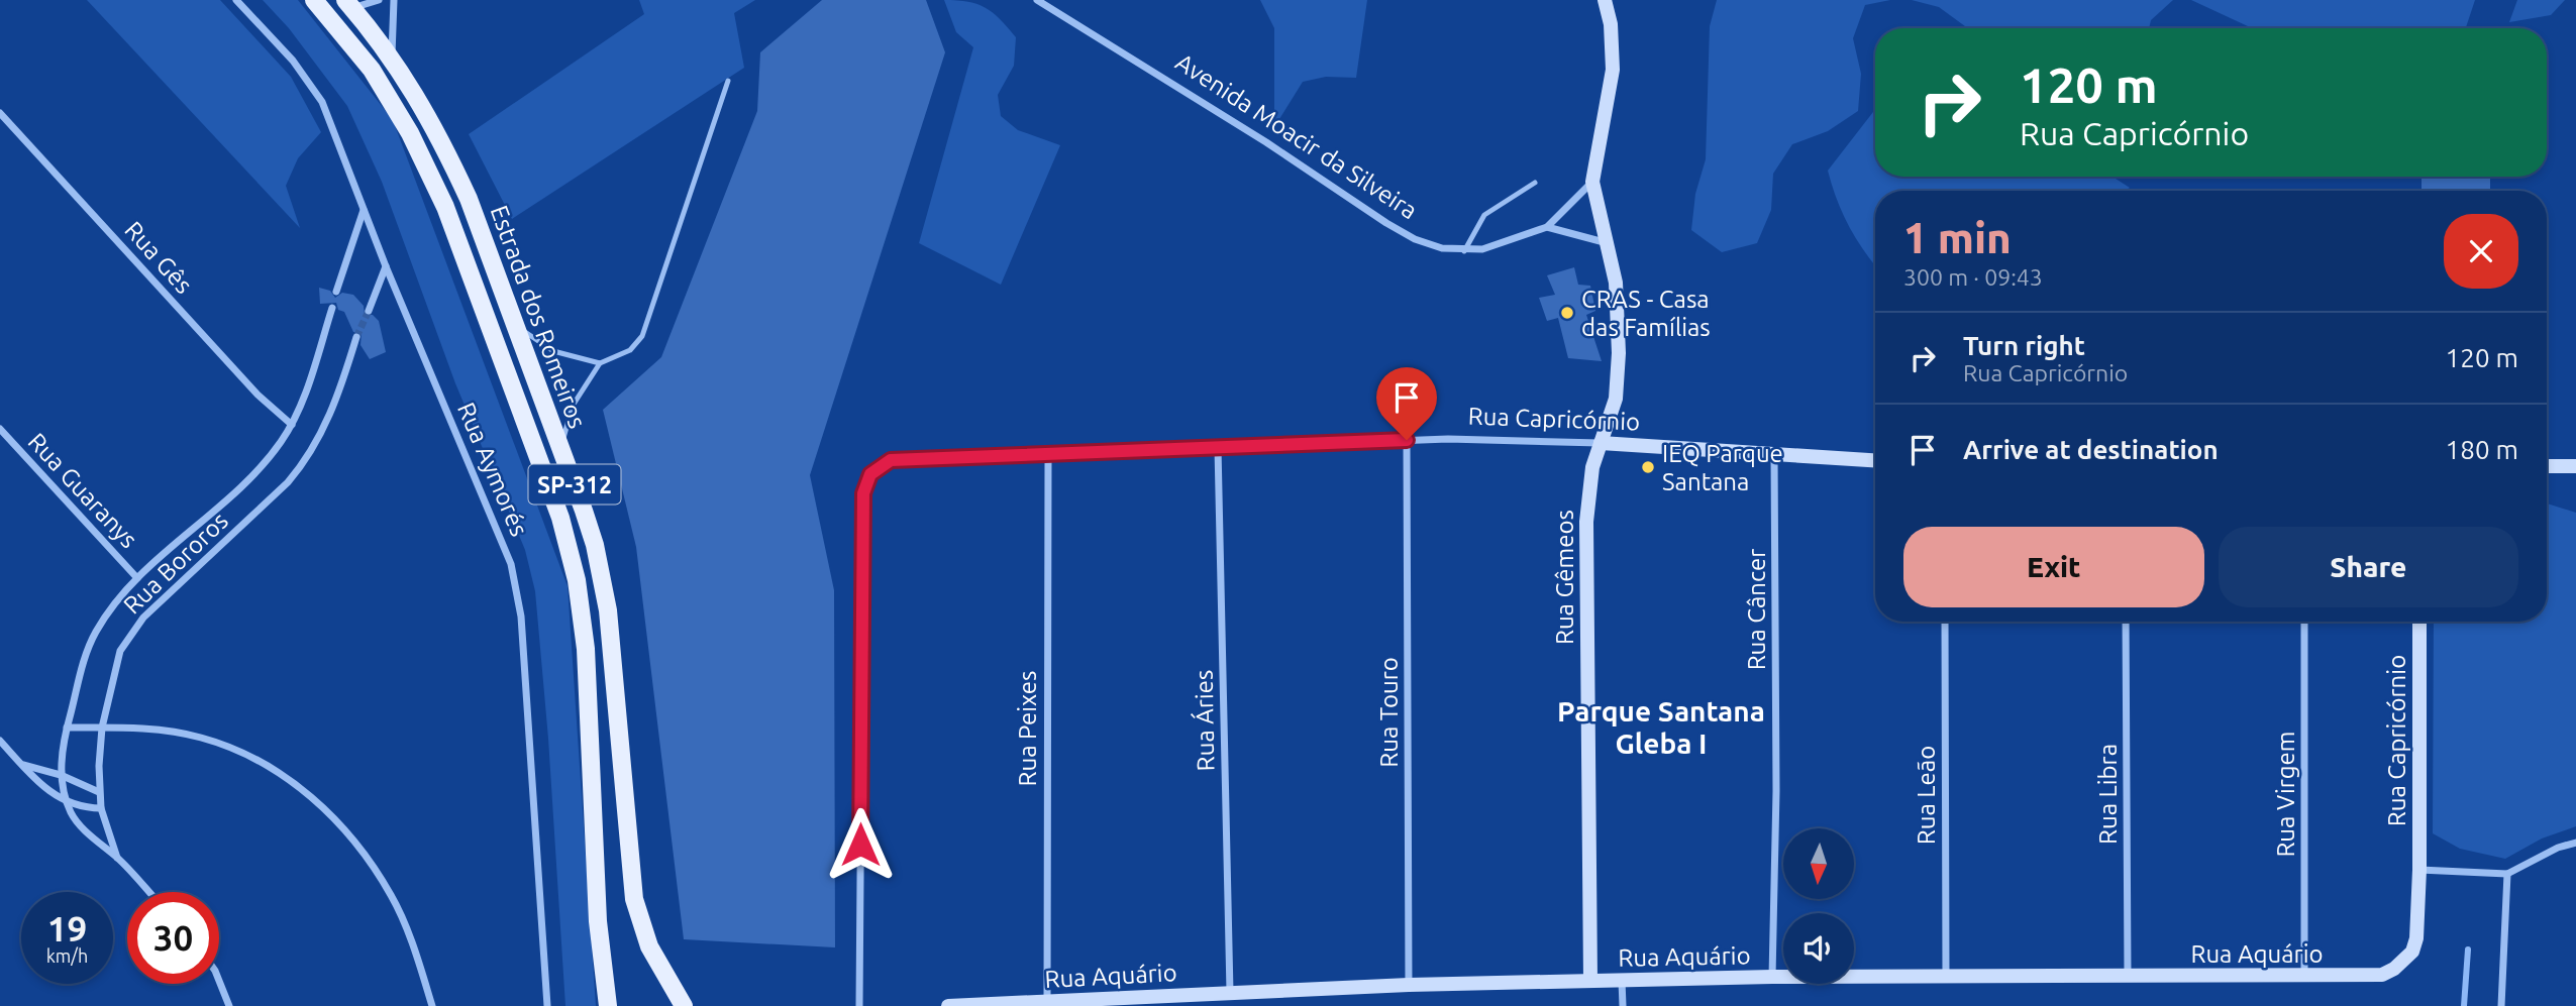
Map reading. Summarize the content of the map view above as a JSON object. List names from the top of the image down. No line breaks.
{"streets":{"main road":["Estrada dos Romeiros","SP-312"],"street":["Avenida Moacir da Silveira","Rua Gês","Rua Capricórnio","Rua Aymorés","Rua Guaranys","Rua Bororos","Rua Gêmeos","Rua Câncer","Rua Touro","Rua Áries","Rua Peixes","Rua Libra","Rua Virgem","Rua Leão","Rua Aquário"]},"crossings":[["Avenida Moacir da Silveira","Rua Gêmeos"],["Rua Gês","Rua Bororos"],["Rua Capricórnio","Rua Gêmeos"],["Rua Capricórnio","Rua Câncer"],["Rua Capricórnio","Rua Touro"],["Rua Capricórnio","Rua Áries"],["Rua Capricórnio","Rua Peixes"],["Rua Capricórnio","Rua Aquário"],["Rua Guaranys","Rua Bororos"],["Rua Gêmeos","Rua Aquário"],["Rua Câncer","Rua Aquário"],["Rua Touro","Rua Aquário"],["Rua Áries","Rua Aquário"],["Rua Peixes","Rua Aquário"],["Rua Libra","Rua Aquário"],["Rua Virgem","Rua Aquário"],["Rua Leão","Rua Aquário"]],"districts":["Parque Santana Gleba I"],"places":["CRAS - Casa das Famílias","IEQ Parque Santana"],"north":"bottom","page":{"turn":["120 m","Rua Capricórnio"],"heading":["1 min","300 m · 09:43"],"list":[{"name":"Turn right","note":"Rua Capricórnio","value":"120 m"},{"name":"Arrive at destination","value":"180 m"}],"buttons":["Exit","Share"],"speed":"19 km/h","limit":"30"}}
